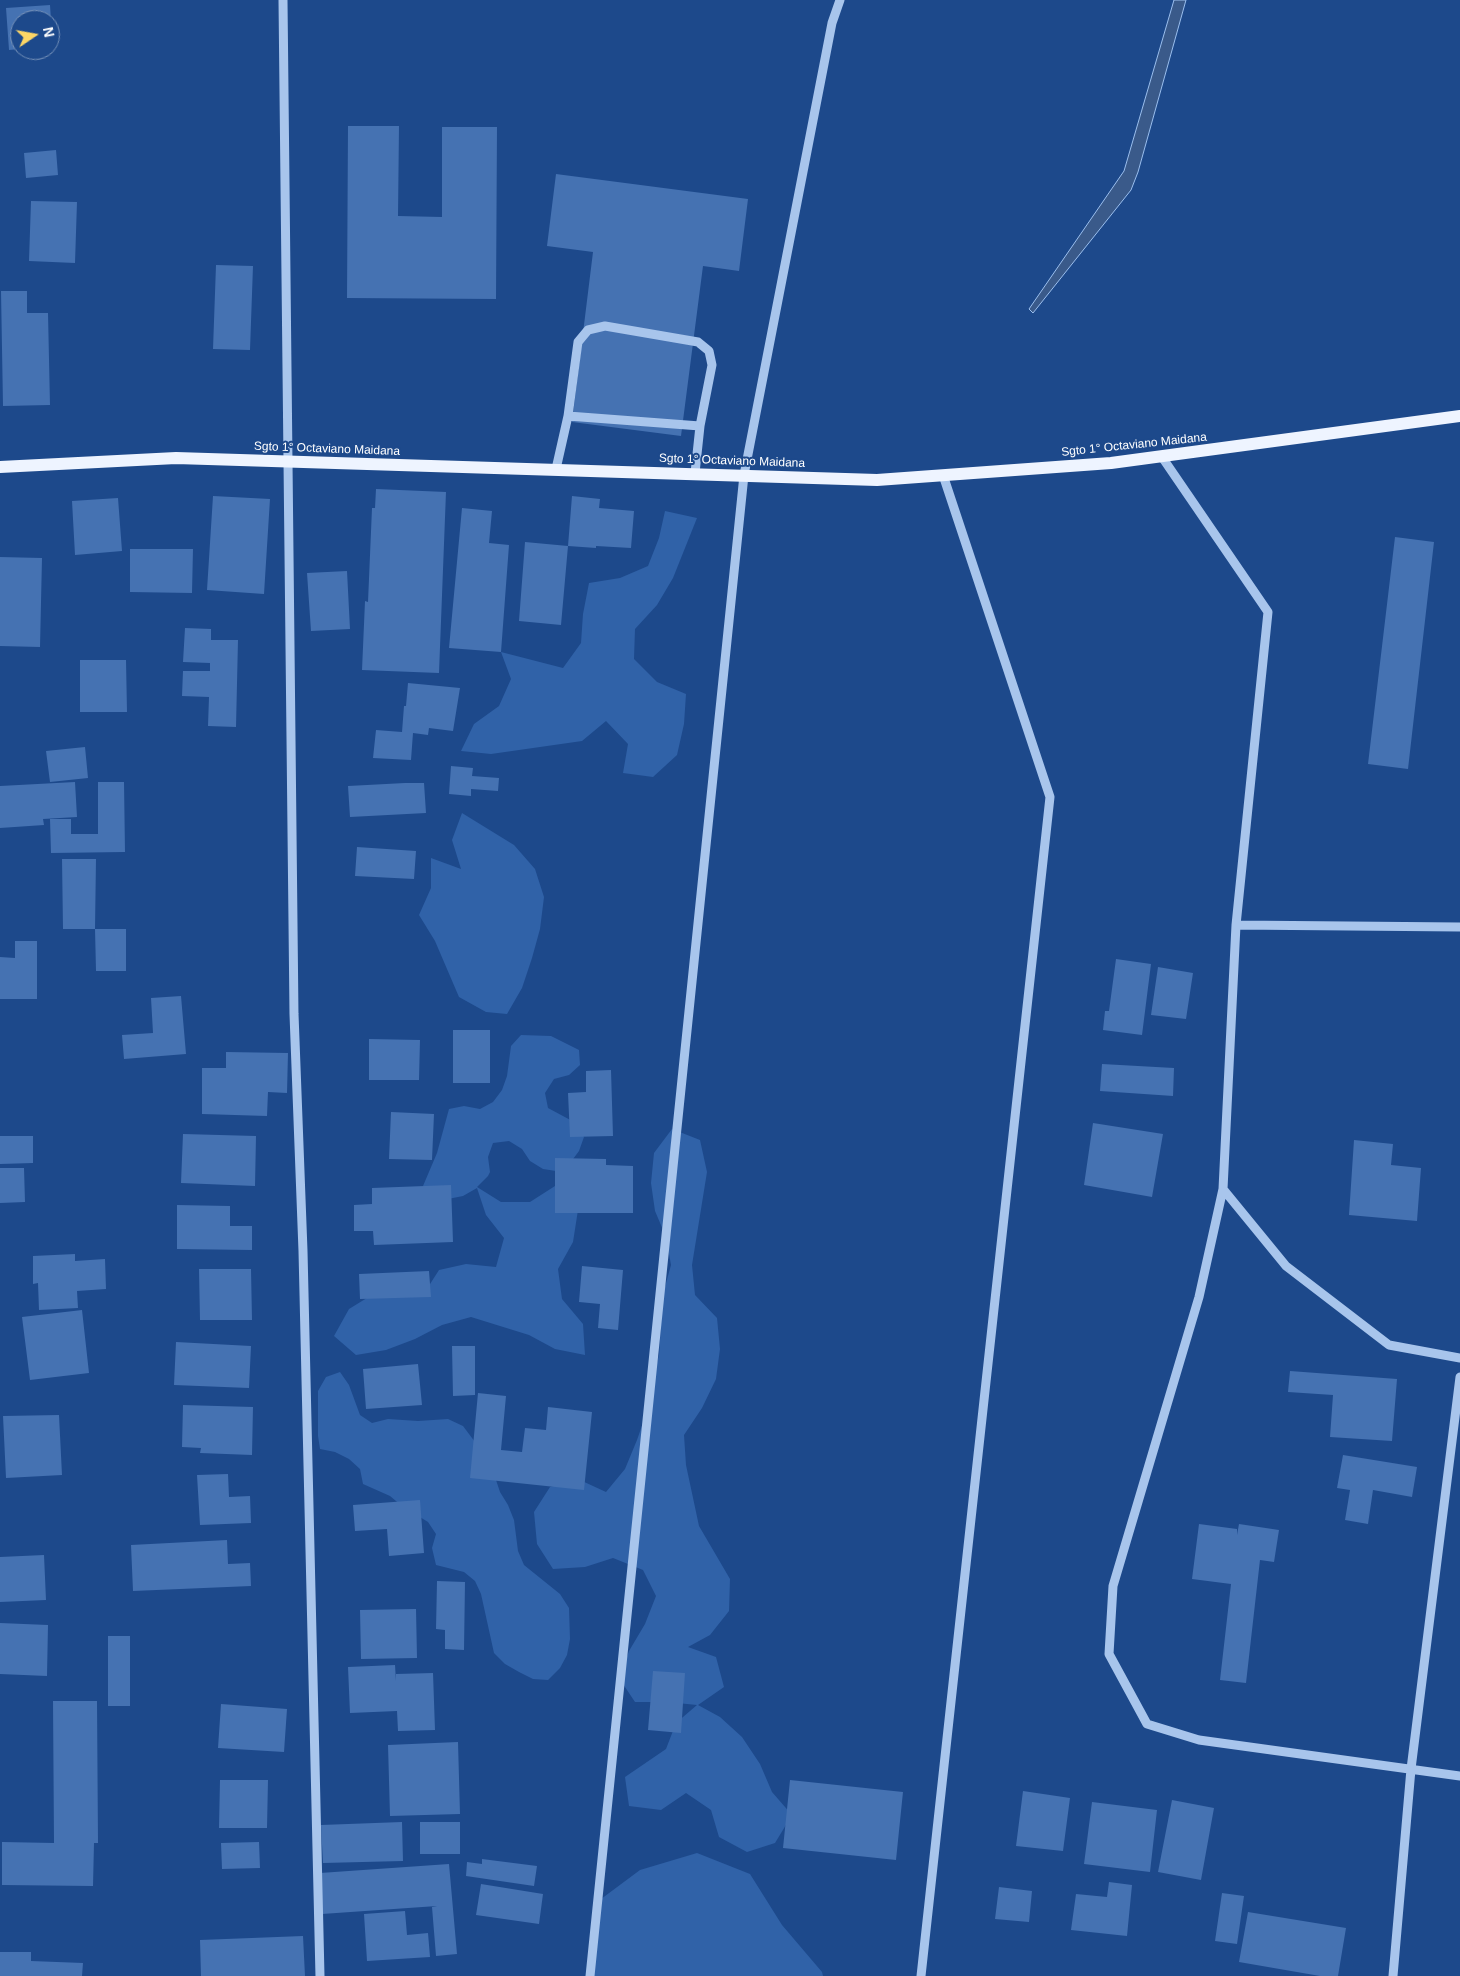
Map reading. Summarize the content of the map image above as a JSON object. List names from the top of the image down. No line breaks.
{"streets":{"main road":["Sgto 1° Octaviano Maidana"]},"north":"right"}
